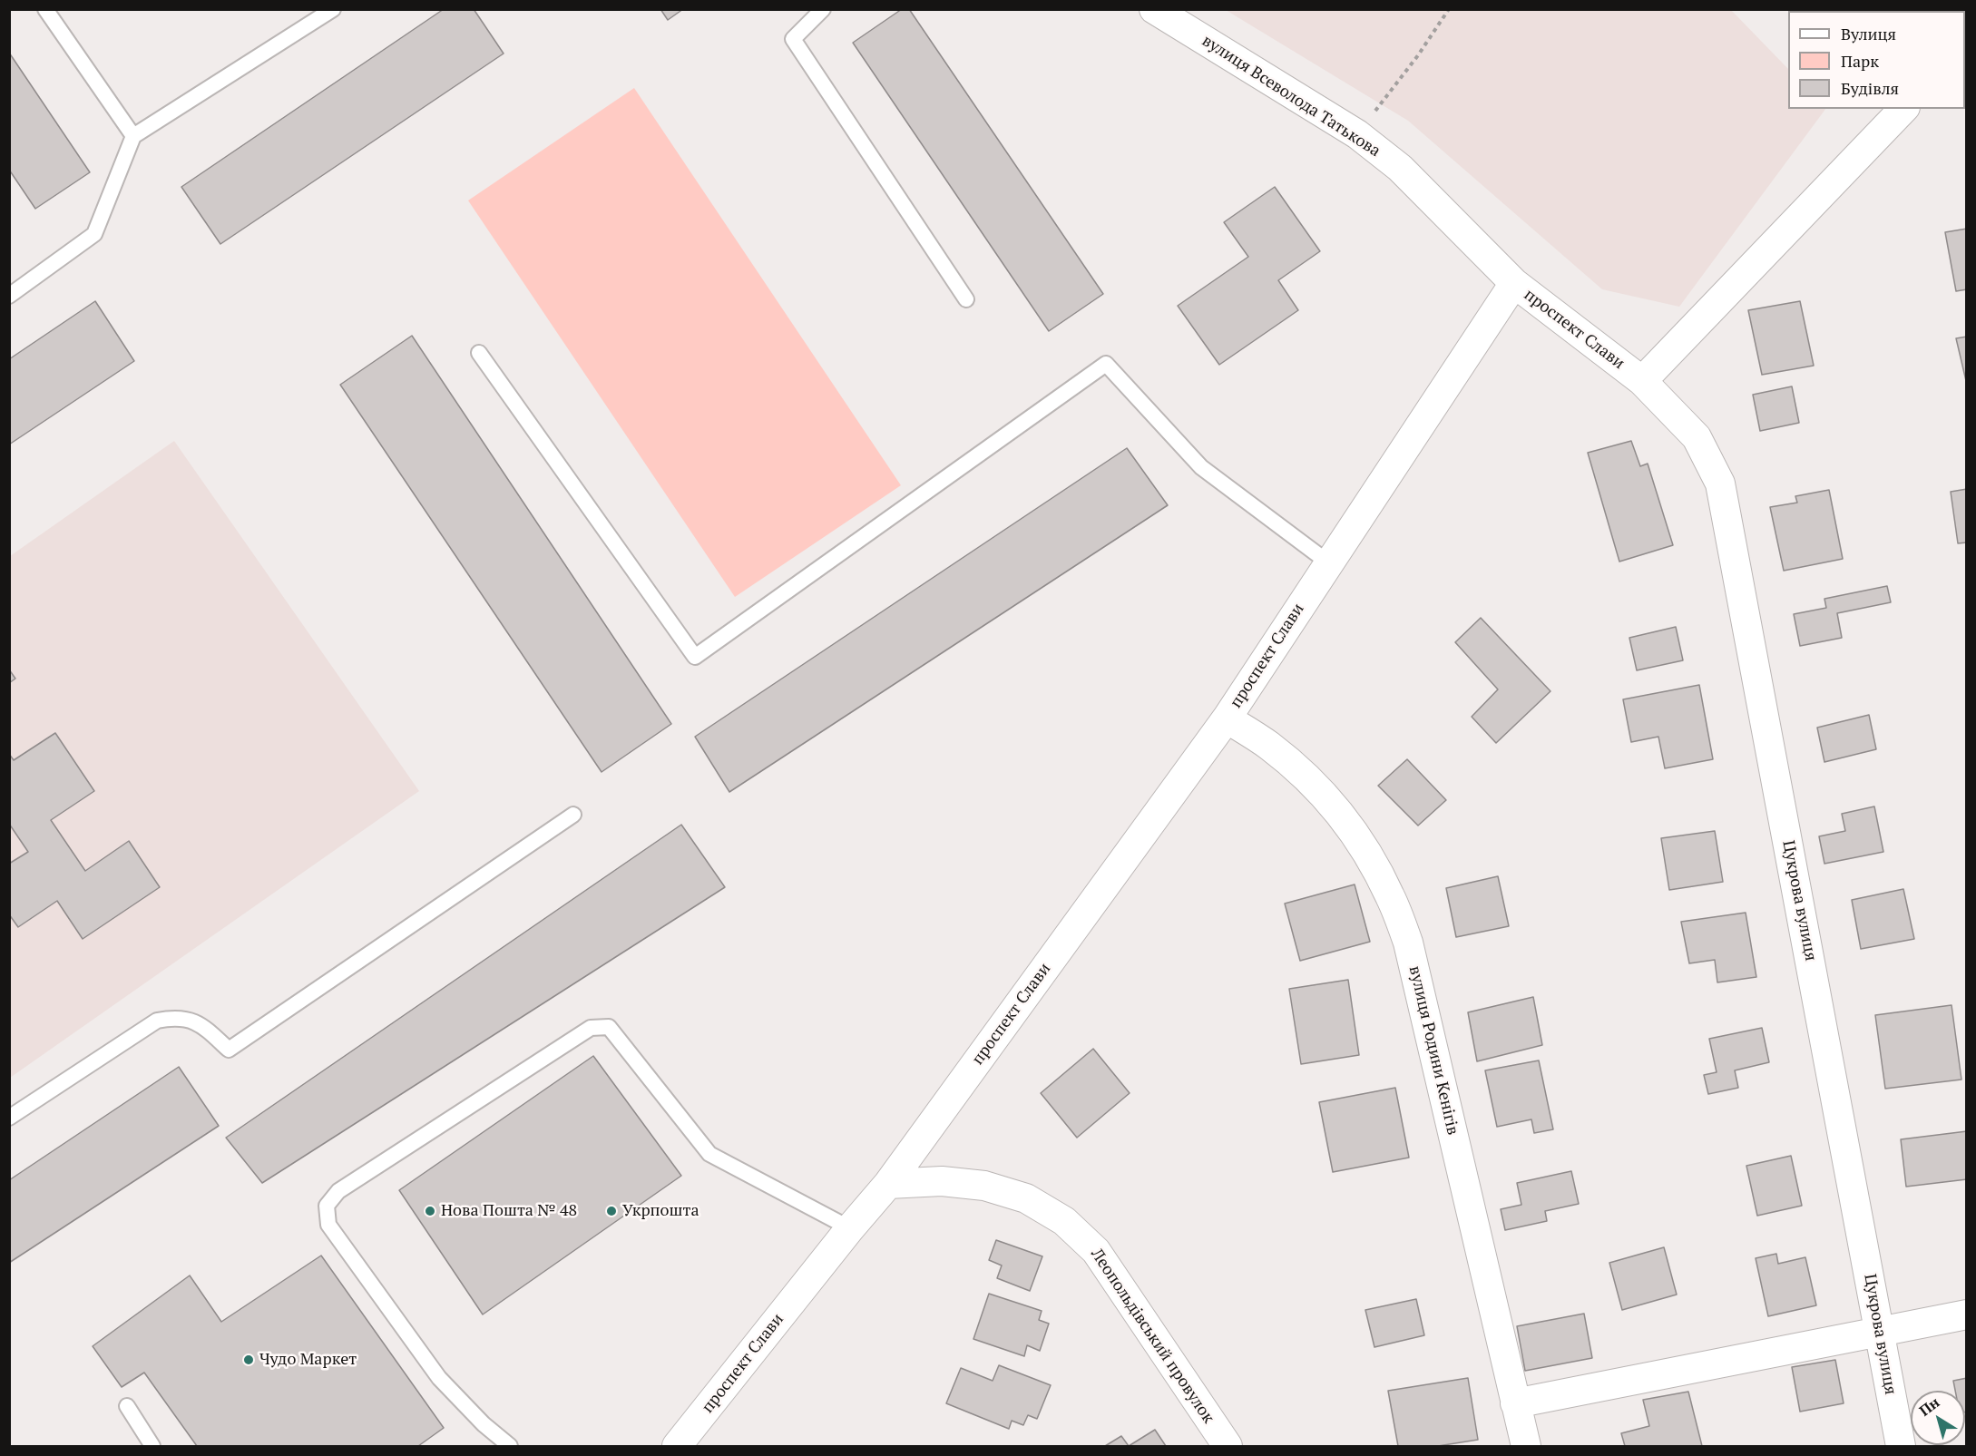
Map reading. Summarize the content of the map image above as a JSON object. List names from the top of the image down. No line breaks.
{"streets":{"street":["вулиця Всеволода Татькова","проспект Слави","Цукрова вулиця","вулиця Родини Кенігів","Леопольдівський провулок"]},"crossings":[["вулиця Всеволода Татькова","проспект Слави"],["проспект Слави","Цукрова вулиця"],["проспект Слави","вулиця Родини Кенігів"],["проспект Слави","Леопольдівський провулок"]],"places":["Нова Пошта № 48","Укрпошта","Чудо Маркет"],"legend":["Вулиця","Парк","Будівля"],"north":"top left"}
